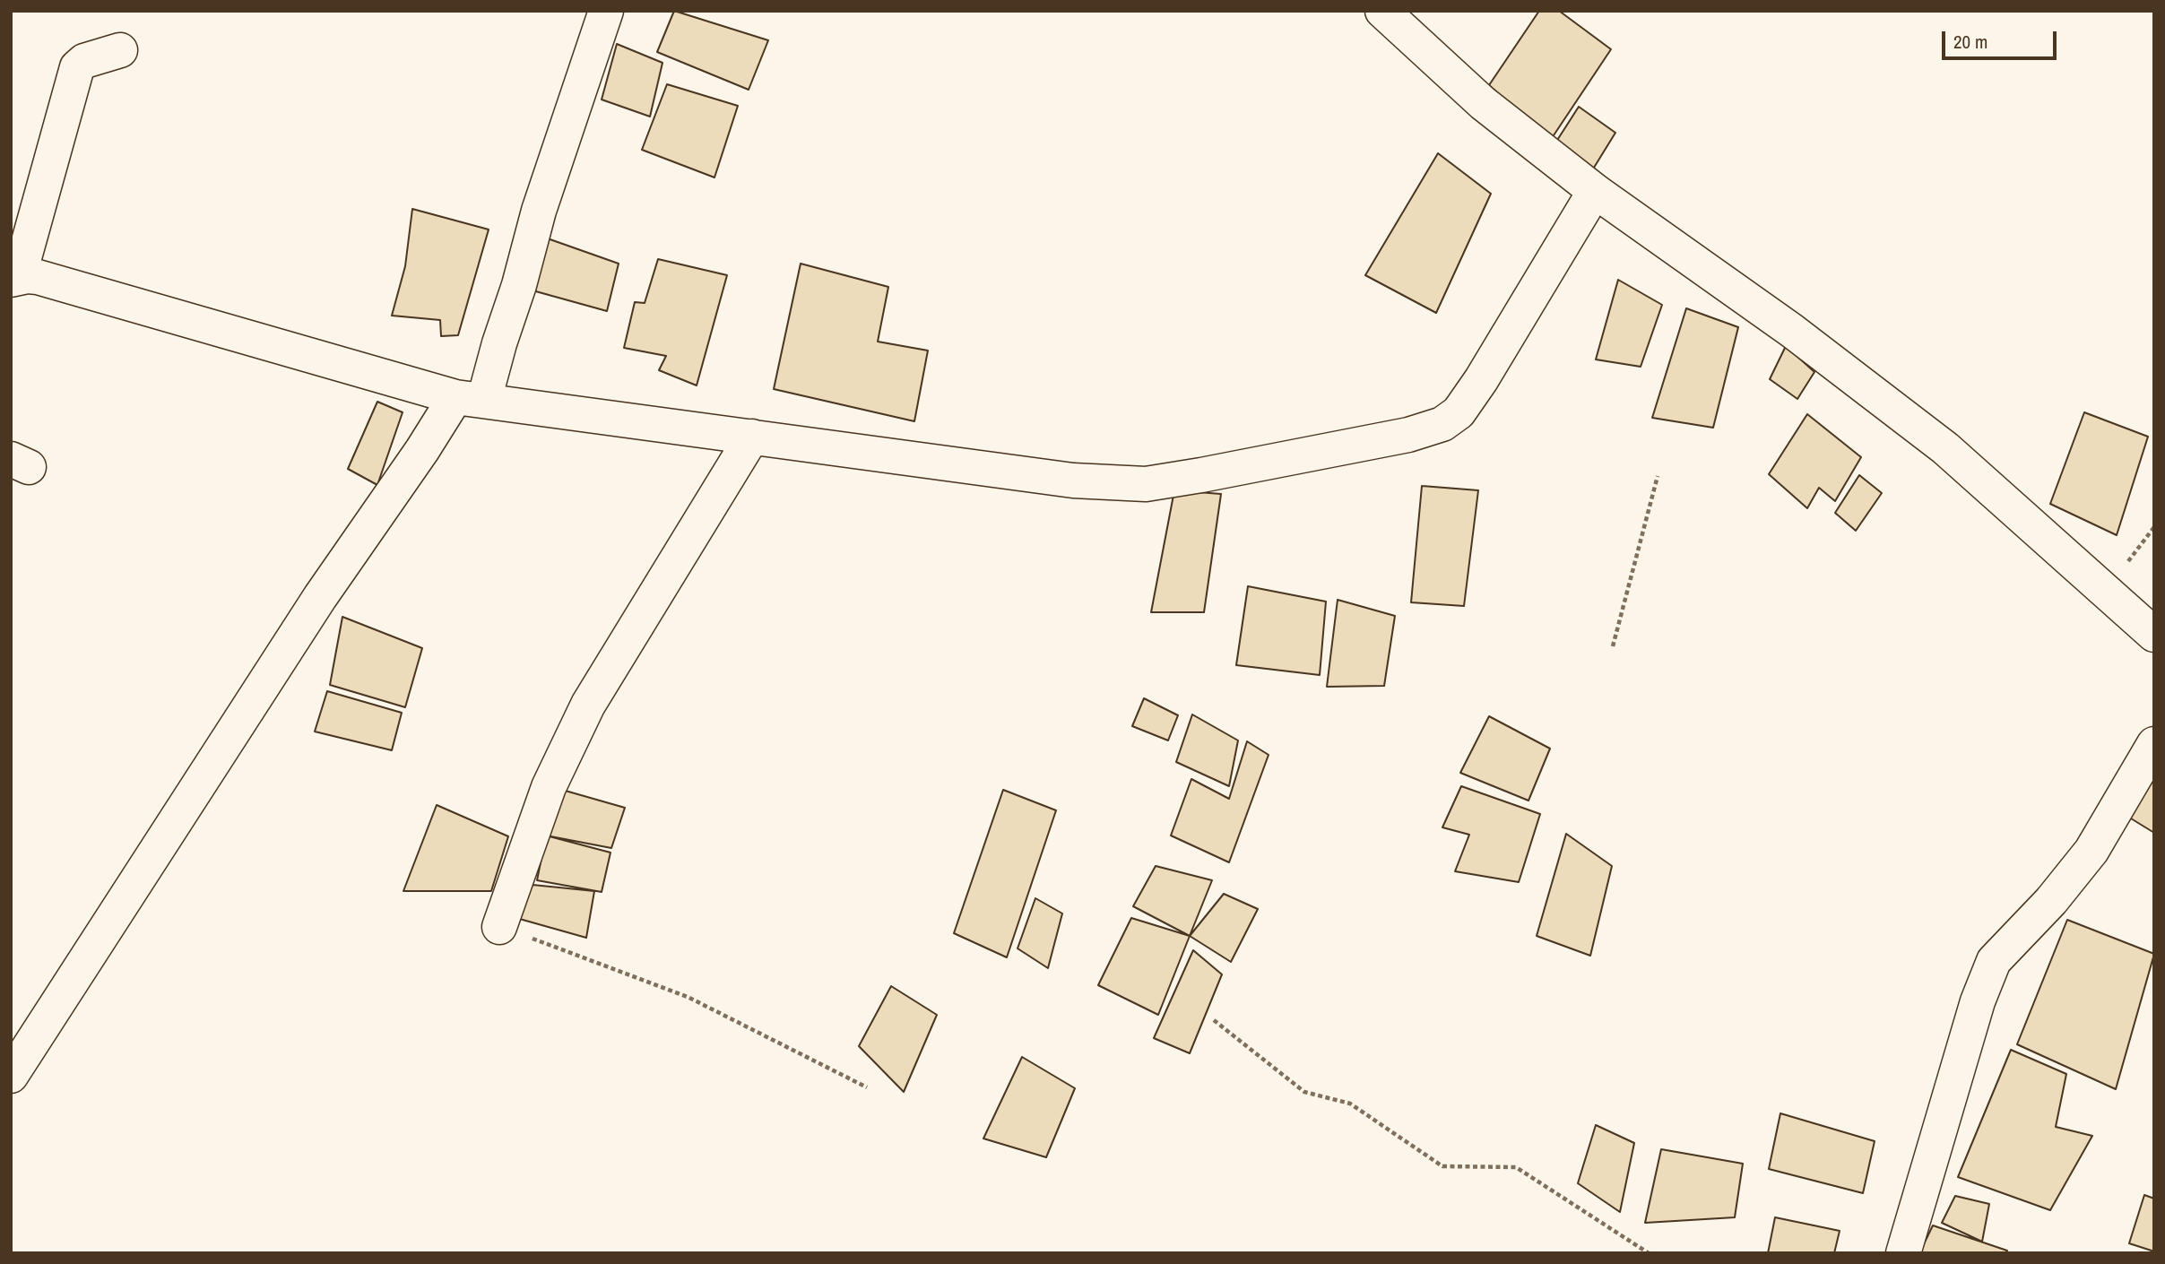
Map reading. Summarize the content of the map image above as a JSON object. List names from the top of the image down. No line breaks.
{"scale_bar":"20 m"}
